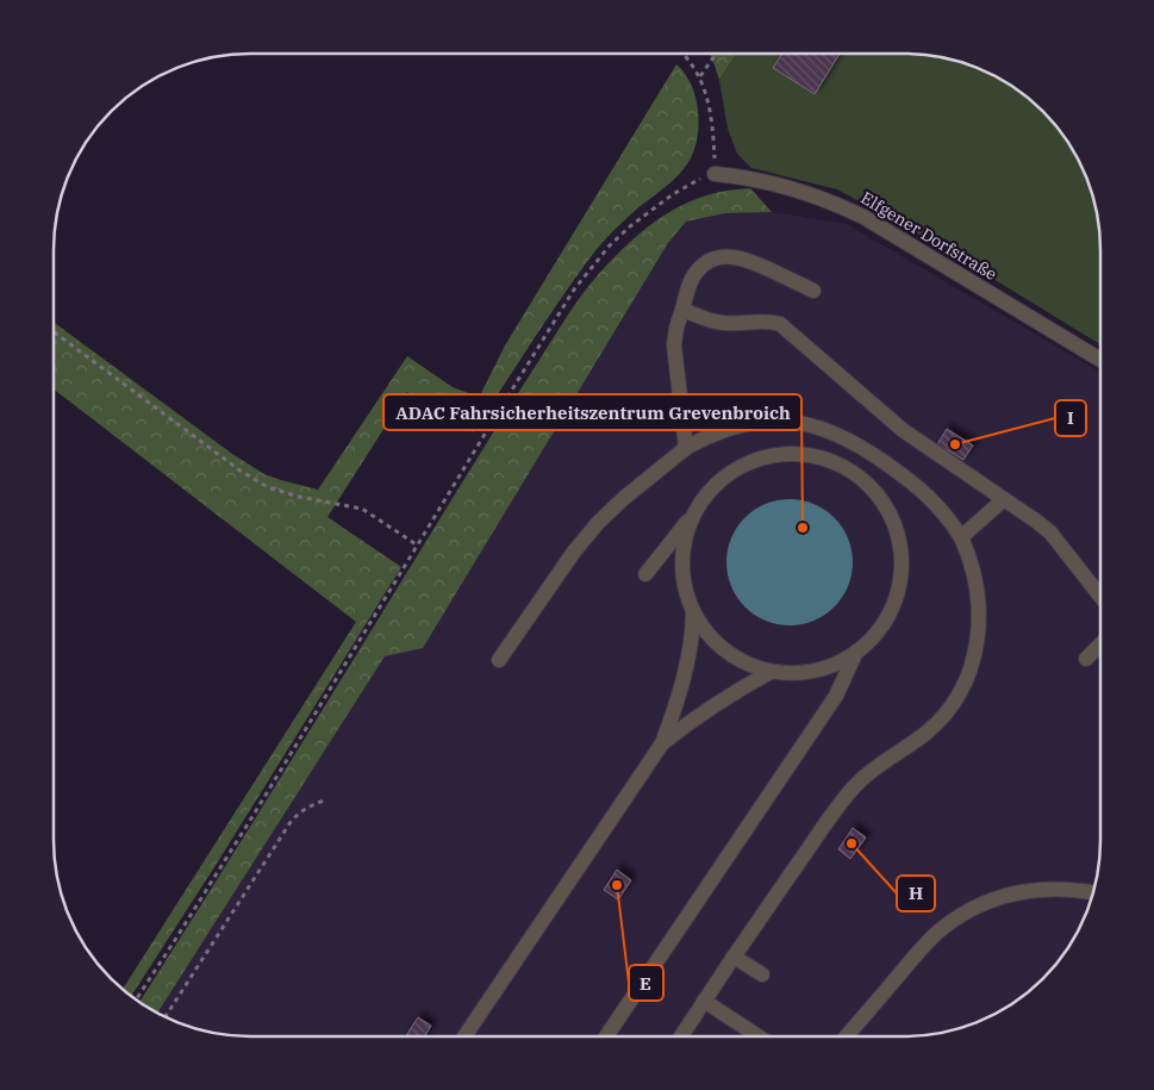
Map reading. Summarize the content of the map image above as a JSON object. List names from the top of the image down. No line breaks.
{"streets":{"street":["Elfgener Dorfstraße"]},"places":["I","ADAC Fahrsicherheitszentrum Grevenbroich","H","E"]}
